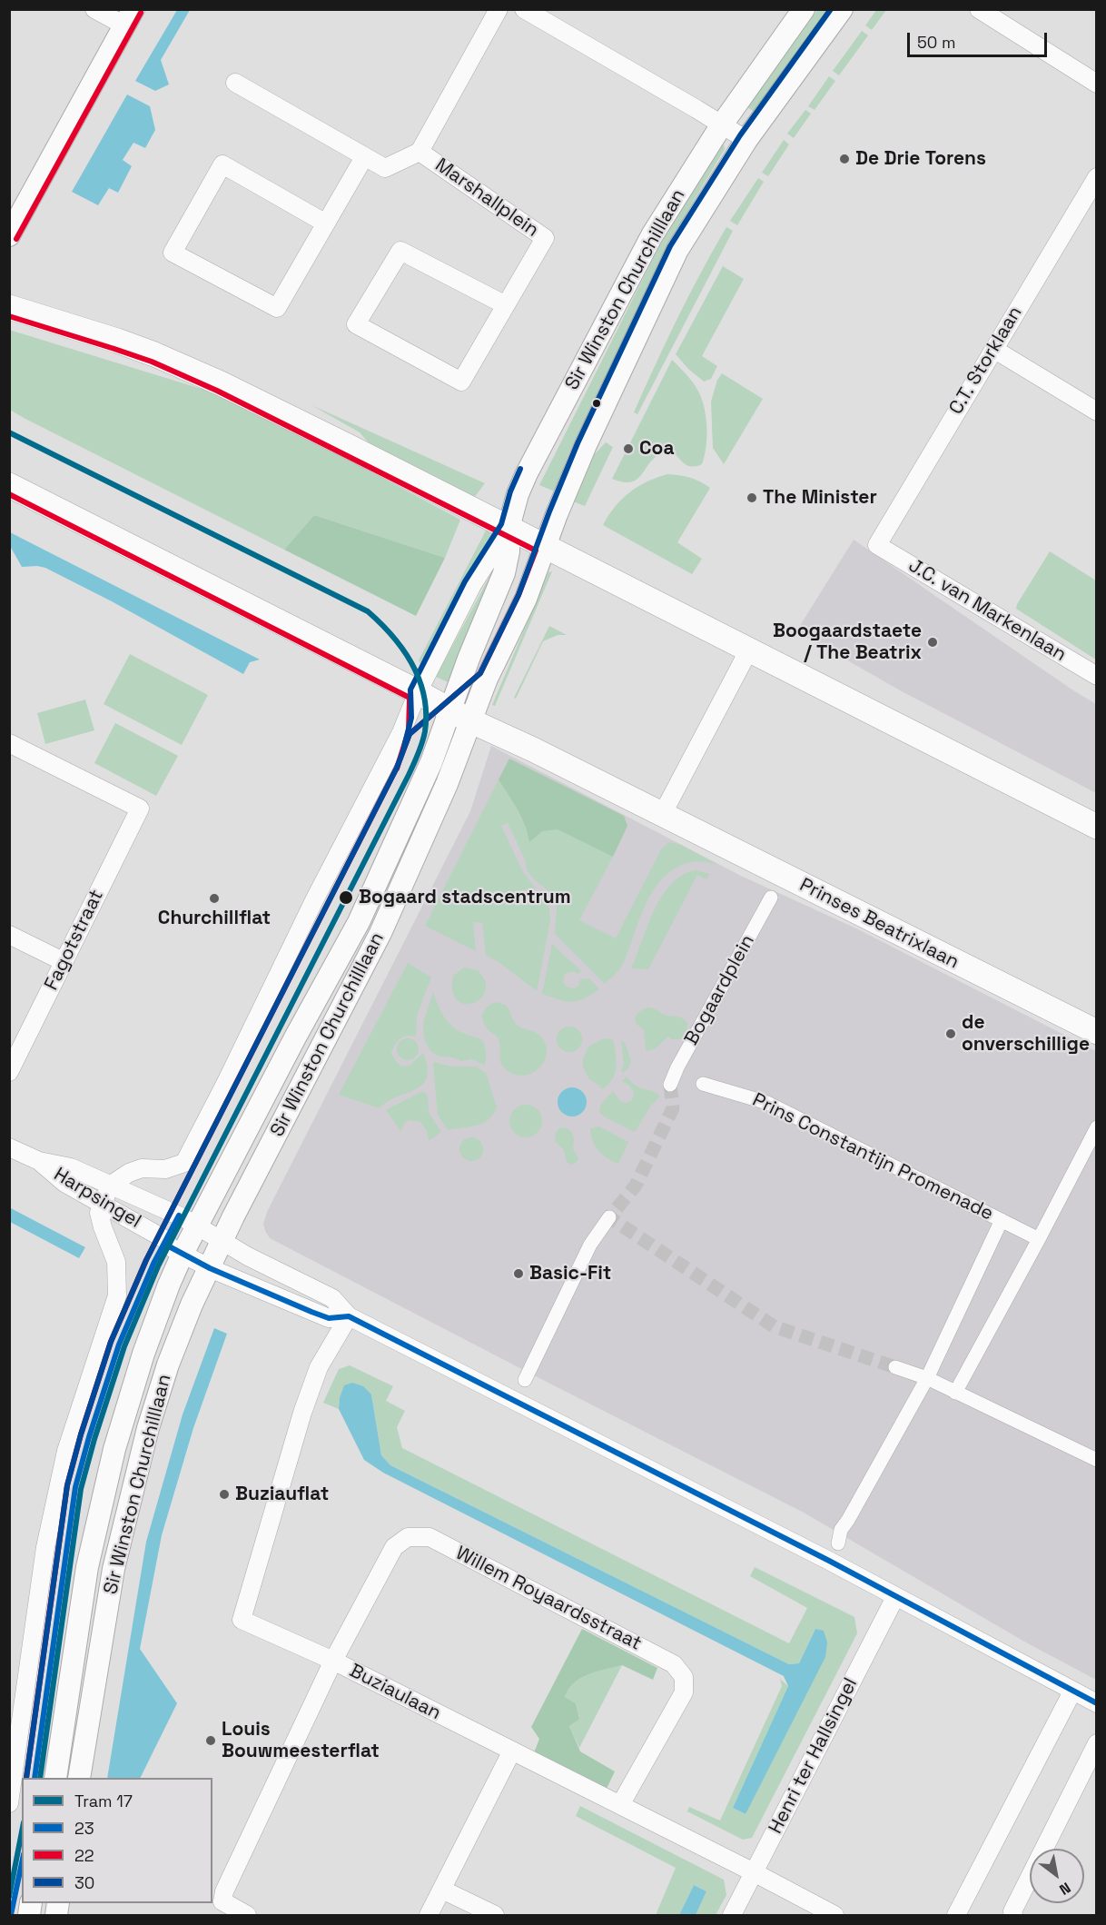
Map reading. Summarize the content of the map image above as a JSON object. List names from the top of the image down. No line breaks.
{"streets":{"main road":["Prinses Beatrixlaan"],"street":["Marshallplein","Sir Winston Churchilllaan","C.T. Storklaan","J.C. van Markenlaan","Fagotstraat","Bogaardplein","Prins Constantijn Promenade","Harpsingel","Willem Royaardsstraat","Buziaulaan","Henri ter Hallsingel"]},"crossings":[["Sir Winston Churchilllaan","Prinses Beatrixlaan"],["Sir Winston Churchilllaan","Harpsingel"],["C.T. Storklaan","J.C. van Markenlaan"],["Harpsingel","Buziaulaan"],["Willem Royaardsstraat","Buziaulaan"],["Buziaulaan","Henri ter Hallsingel"]],"places":["De Drie Torens","Coa","The Minister","Boogaardstaete / The Beatrix","Bogaard stadscentrum","Churchillflat","de onverschillige","Basic-Fit","Buziauflat","Louis Bouwmeesterflat"],"lines":["transit line 30","transit line 22","tram line 17","transit line 23"],"legend":["Tram 17","23","22","30"],"scale_bar":"50 m","north":"bottom right"}
